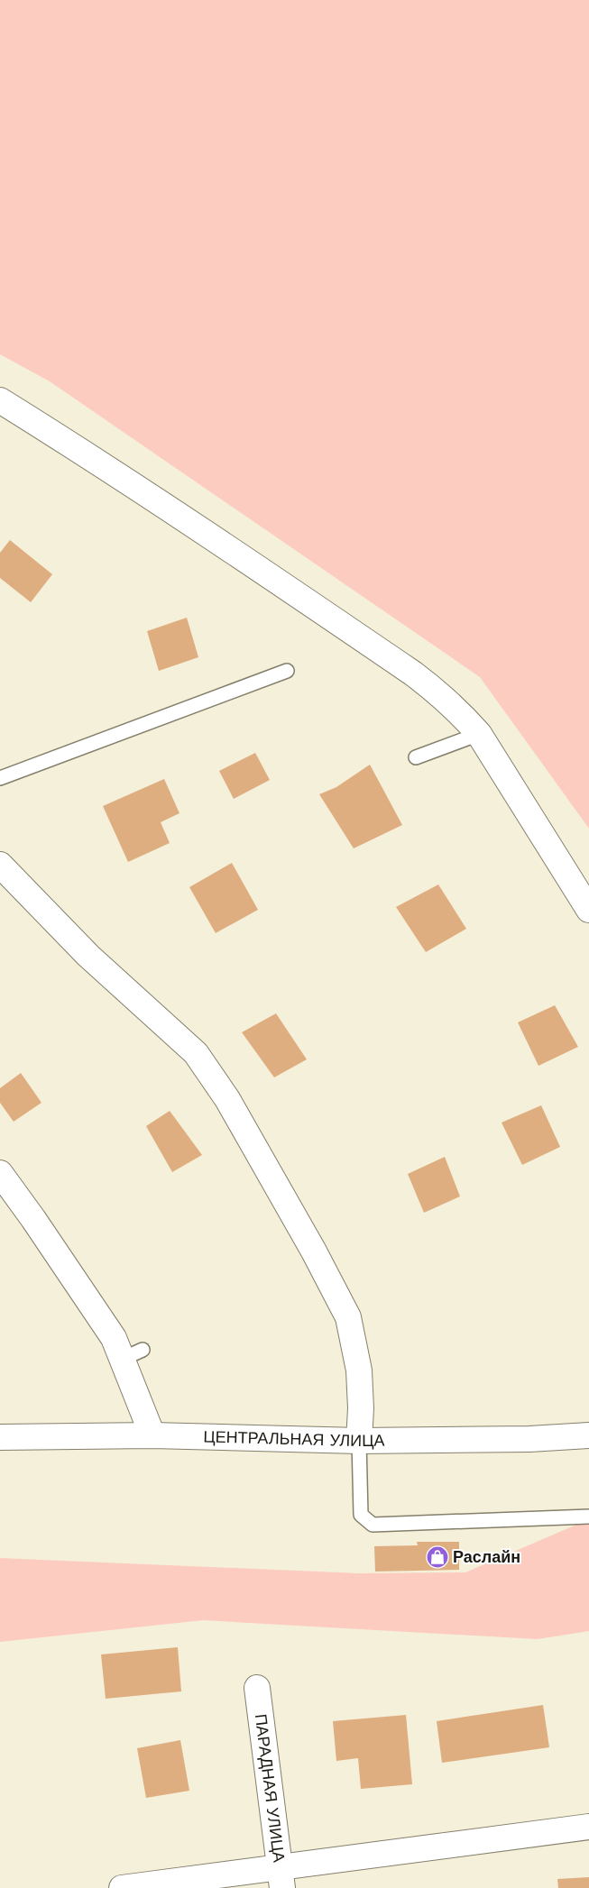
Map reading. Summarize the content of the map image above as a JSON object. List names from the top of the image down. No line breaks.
{"streets":{"street":["ЦЕНТРАЛЬНАЯ УЛИЦА","ПАРАДНАЯ УЛИЦА"]},"places":{"shop":["Раслайн"]}}
